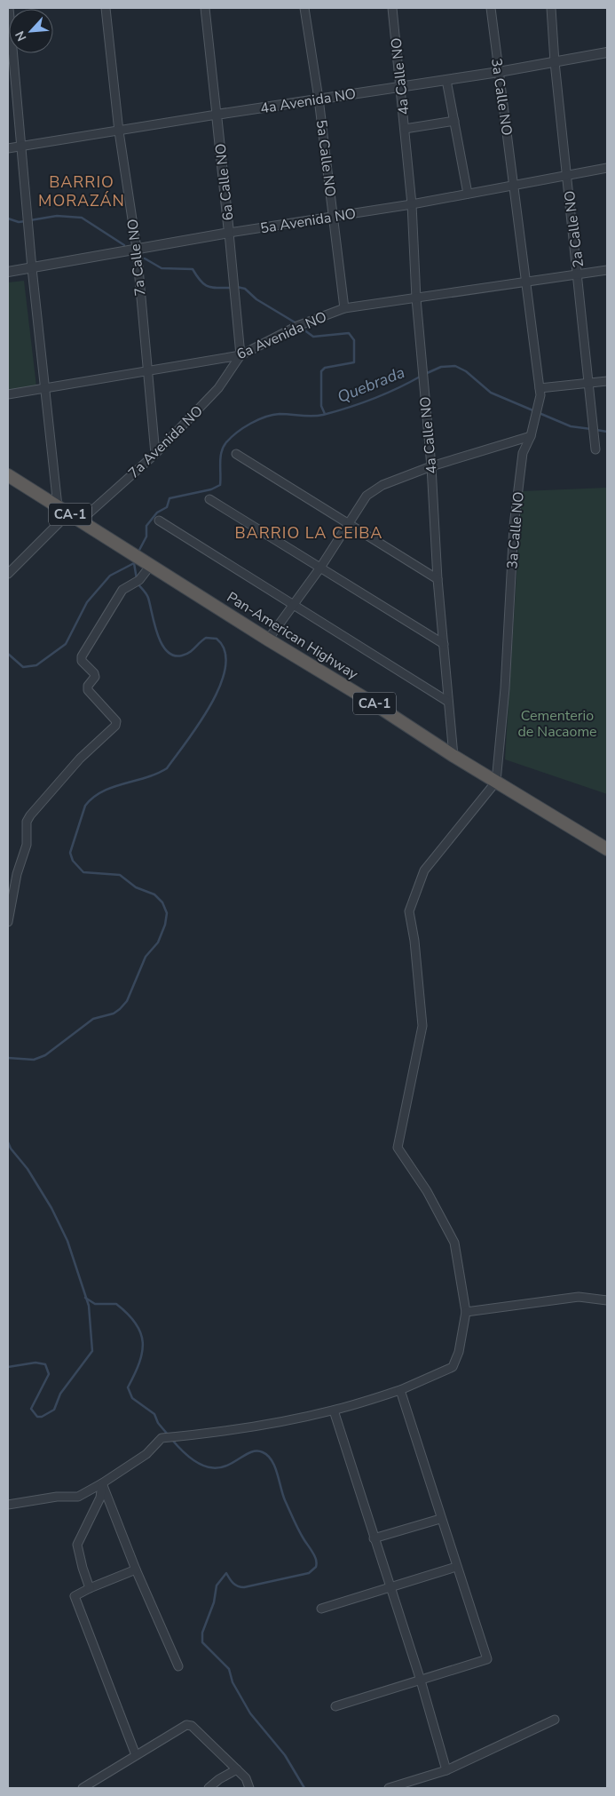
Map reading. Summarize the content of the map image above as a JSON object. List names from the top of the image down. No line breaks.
{"streets":{"highway":["CA-1","Pan-American Highway"],"street":["4a Calle NO","3a Calle NO","4a Avenida NO","5a Calle NO","6a Calle NO","5a Avenida NO","2a Calle NO","7a Calle NO","6a Avenida NO","7a Avenida NO"]},"crossings":[["4a Calle NO","4a Avenida NO"],["4a Calle NO","5a Avenida NO"],["4a Calle NO","6a Avenida NO"],["4a Calle NO","Pan-American Highway"],["3a Calle NO","4a Avenida NO"],["3a Calle NO","5a Avenida NO"],["3a Calle NO","6a Avenida NO"],["3a Calle NO","Pan-American Highway"],["4a Avenida NO","5a Calle NO"],["4a Avenida NO","6a Calle NO"],["4a Avenida NO","2a Calle NO"],["4a Avenida NO","7a Calle NO"],["5a Calle NO","5a Avenida NO"],["5a Calle NO","6a Avenida NO"],["6a Calle NO","5a Avenida NO"],["6a Calle NO","6a Avenida NO"],["6a Calle NO","7a Avenida NO"],["5a Avenida NO","2a Calle NO"],["5a Avenida NO","7a Calle NO"],["2a Calle NO","6a Avenida NO"],["7a Calle NO","6a Avenida NO"],["7a Calle NO","7a Avenida NO"],["6a Avenida NO","7a Avenida NO"],["7a Avenida NO","Pan-American Highway"]],"districts":["BARRIO MORAZÁN","BARRIO LA CEIBA"],"water":["Quebrada"],"parks":["Cementerio de Nacaome"],"north":"bottom left"}
